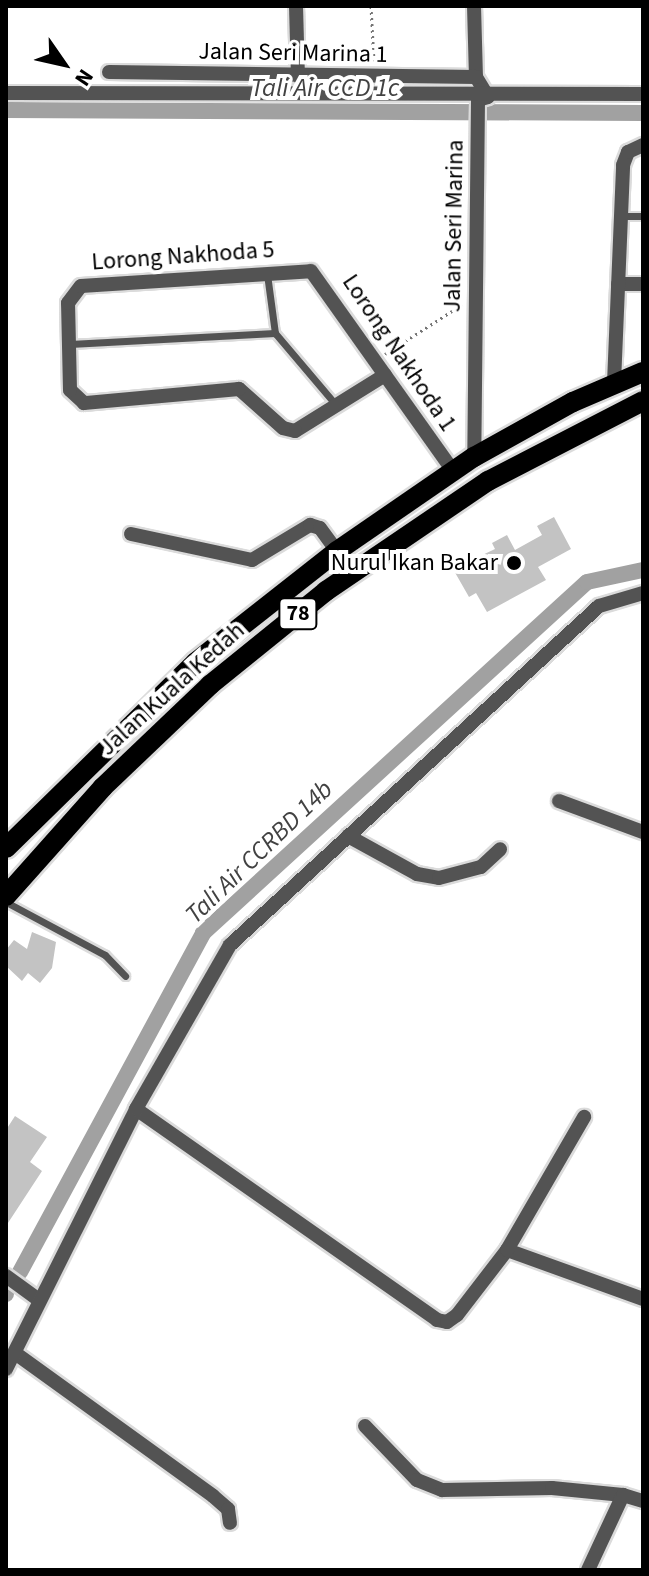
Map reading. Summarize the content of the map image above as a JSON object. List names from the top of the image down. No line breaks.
{"streets":{"main road":["78","Jalan Kuala Kedah"],"street":["Jalan Seri Marina 1","Jalan Seri Marina","Lorong Nakhoda 5","Lorong Nakhoda 1"]},"crossings":[["Jalan Seri Marina","Jalan Kuala Kedah"],["Lorong Nakhoda 5","Lorong Nakhoda 1"],["Lorong Nakhoda 1","Jalan Kuala Kedah"]],"water":["Tali Air CCD 1c","Tali Air CCRBD 14b"],"places":["Nurul Ikan Bakar"],"north":"bottom right"}
